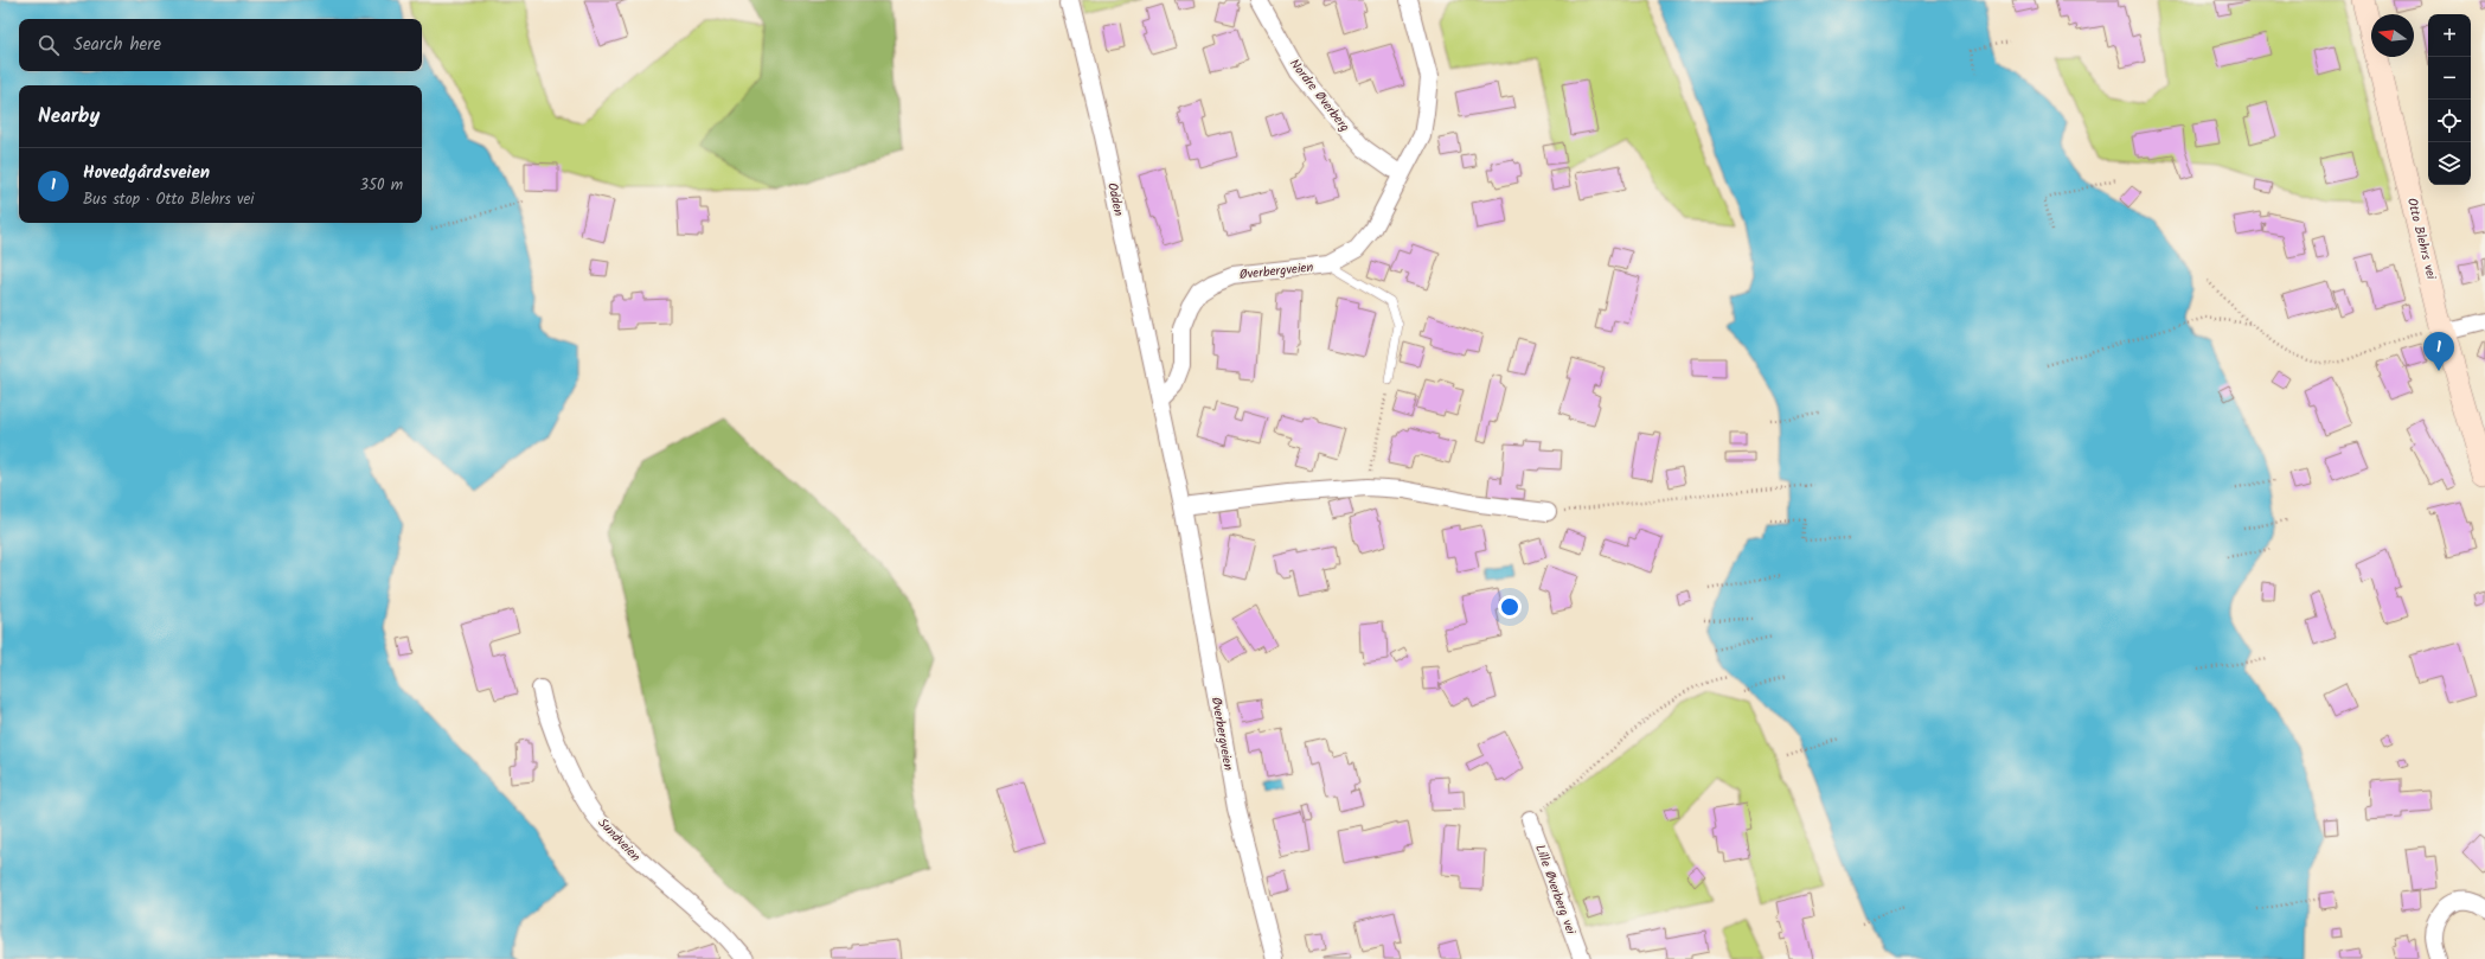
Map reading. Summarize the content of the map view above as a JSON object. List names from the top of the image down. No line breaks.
{"streets":{"street":["Nordre Øverberg","Odden","Otto Blehrs vei","Øverbergveien","Sundveien","Lille Øverberg vei"]},"crossings":[["Nordre Øverberg","Øverbergveien"],["Odden","Øverbergveien"]],"north":"left","page":{"map_buttons":["+","−"],"search":"Search here","heading":"Nearby","list":[{"mark":"1","name":"Hovedgårdsveien","note":"Bus stop · Otto Blehrs vei","value":"350 m"}],"pins":"1"}}
